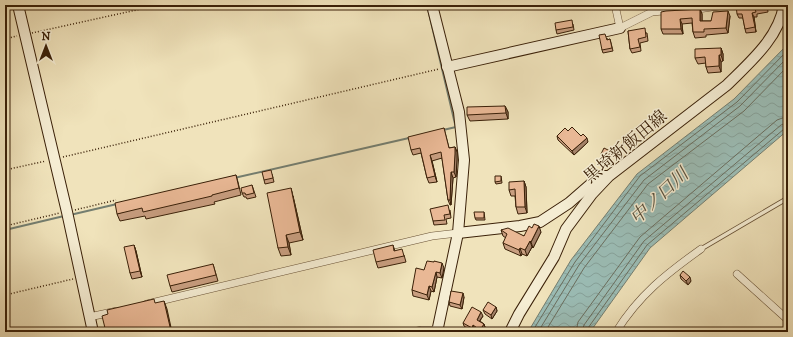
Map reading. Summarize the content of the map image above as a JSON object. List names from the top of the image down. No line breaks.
{"streets":{"street":["黒埼新飯田線"]},"water":["中ノ口川"],"north":"top"}
